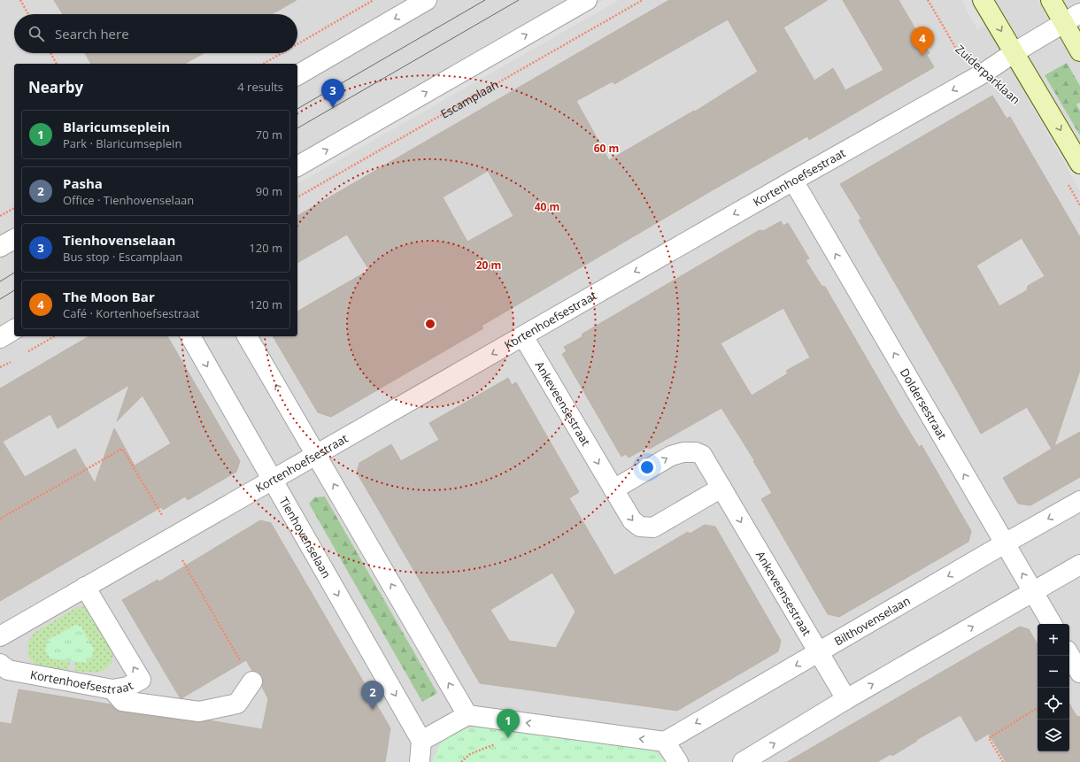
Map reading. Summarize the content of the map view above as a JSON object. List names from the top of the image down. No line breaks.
{"streets":{"main road":["Zuiderparklaan"],"street":["Kortenhoefsestraat","Ankeveensestraat","Doldersestraat","Tienhovenselaan","Bilthovenselaan"],"path":["Escamplaan"]},"crossings":[["Zuiderparklaan","Kortenhoefsestraat"],["Kortenhoefsestraat","Ankeveensestraat"],["Kortenhoefsestraat","Doldersestraat"],["Kortenhoefsestraat","Tienhovenselaan"],["Ankeveensestraat","Bilthovenselaan"],["Doldersestraat","Bilthovenselaan"]],"one_way":["Kortenhoefsestraat","Doldersestraat"],"page":{"search":"Search here","pins":["4","3","2","1"],"heading":["Nearby","4 results"],"list":[{"mark":"1","name":"Blaricumseplein","note":"Park · Blaricumseplein","value":"70 m"},{"mark":"2","name":"Pasha","note":"Office · Tienhovenselaan","value":"90 m"},{"mark":"3","name":"Tienhovenselaan","note":"Bus stop · Escamplaan","value":"120 m"},{"mark":"4","name":"The Moon Bar","note":"Café · Kortenhoefsestraat","value":"120 m"}],"map_buttons":["+","−"]},"rings":["60 m","40 m","20 m"]}
